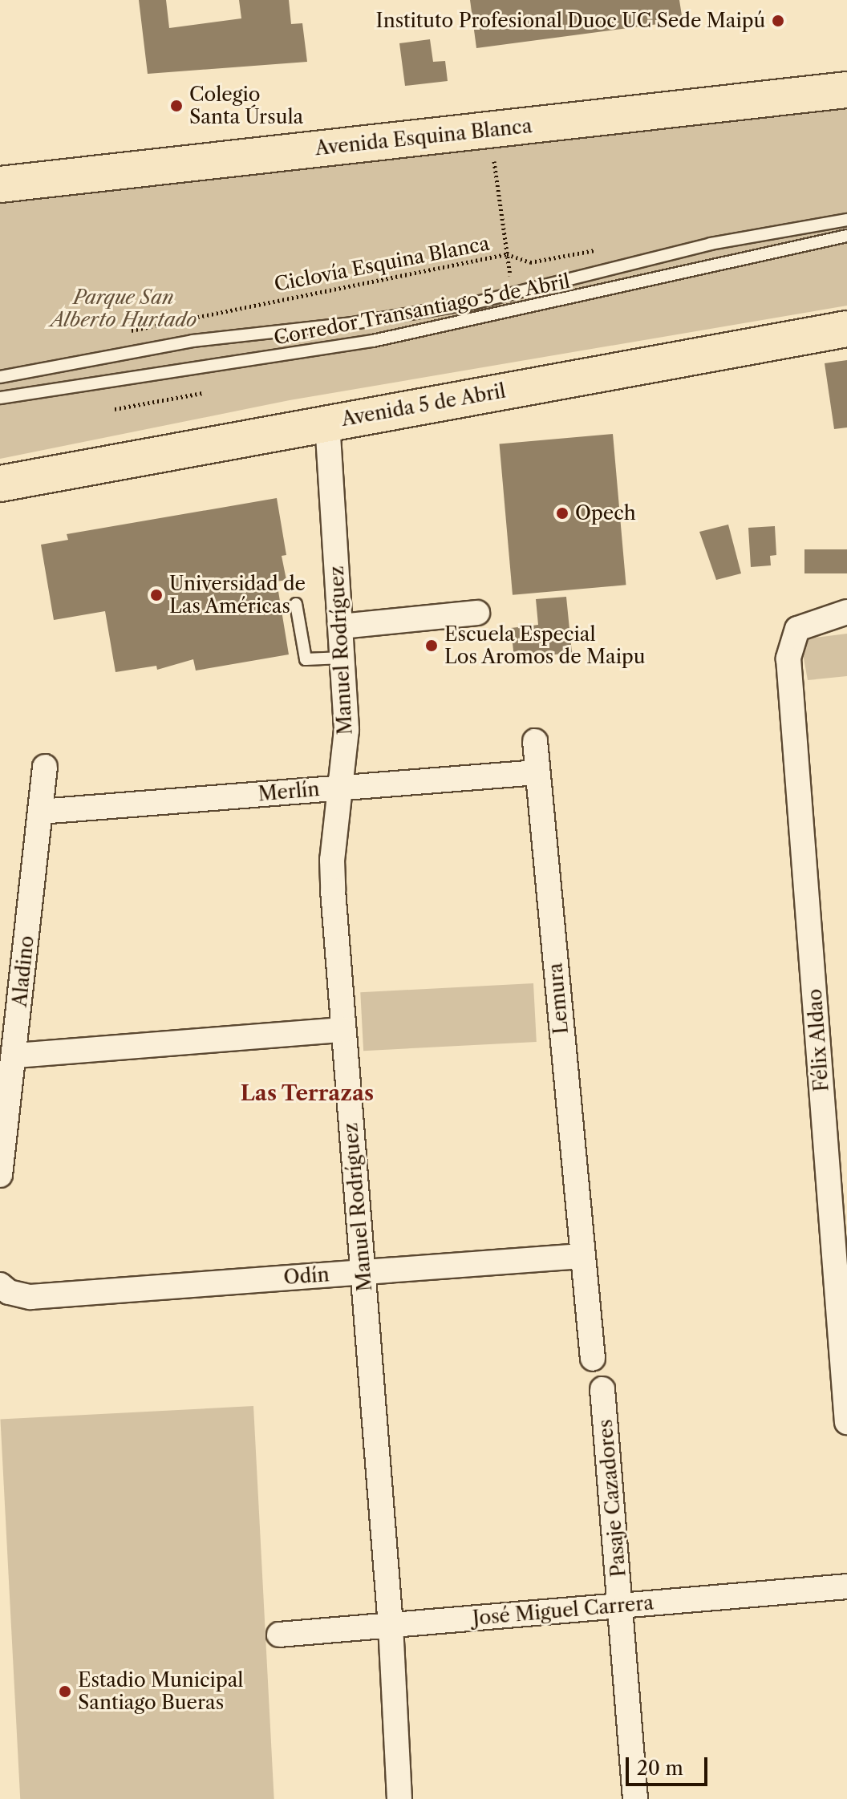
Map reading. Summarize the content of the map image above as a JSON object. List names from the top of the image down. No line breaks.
{"streets":{"main road":["Avenida Esquina Blanca","Avenida 5 de Abril"],"street":["Manuel Rodríguez","Merlín","Aladino","Lemura","Félix Aldao","Odín","Pasaje Cazadores","José Miguel Carrera"],"lane":["Corredor Transantiago 5 de Abril"],"path":["Ciclovía Esquina Blanca"]},"crossings":[["Avenida 5 de Abril","Manuel Rodríguez"],["Manuel Rodríguez","Merlín"],["Manuel Rodríguez","Odín"],["Manuel Rodríguez","José Miguel Carrera"],["Merlín","Aladino"],["Merlín","Lemura"],["Lemura","Odín"],["Pasaje Cazadores","José Miguel Carrera"]],"districts":["Las Terrazas"],"parks":["Parque San Alberto Hurtado"],"places":["Instituto Profesional Duoc UC Sede Maipú","Colegio Santa Úrsula","Opech","Universidad de Las Américas","Escuela Especial Los Aromos de Maipu","Estadio Municipal Santiago Bueras"],"scale_bar":"20 m"}
